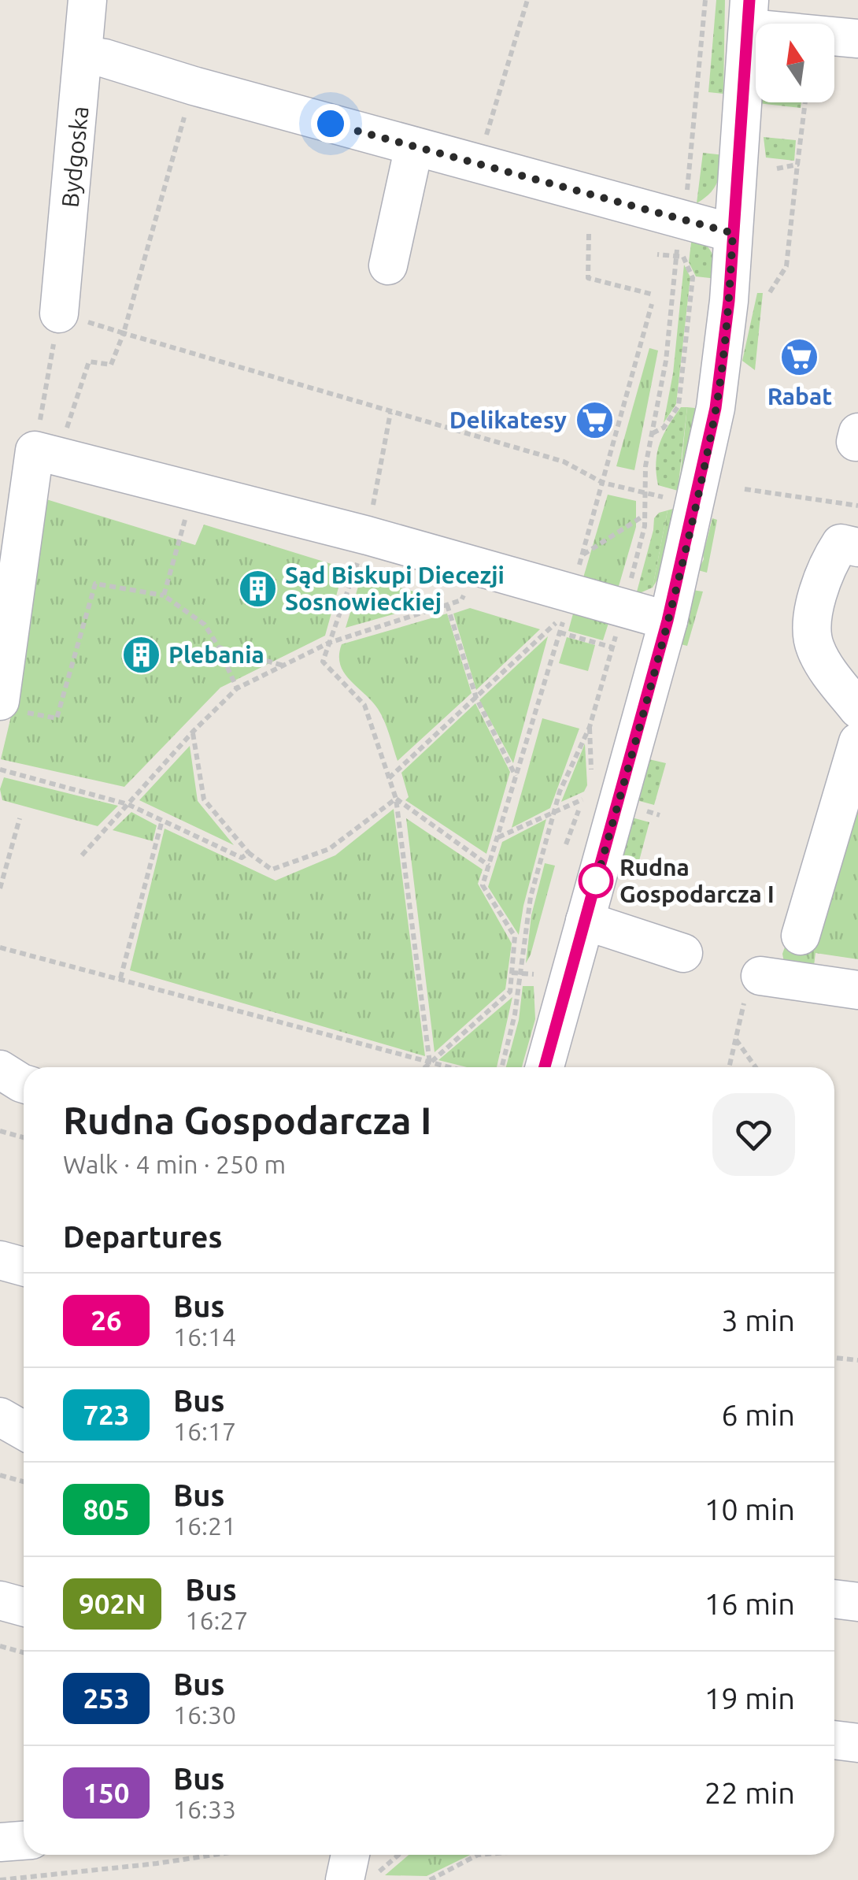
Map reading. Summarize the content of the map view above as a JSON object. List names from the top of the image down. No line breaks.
{"streets":{"street":["Bydgoska"]},"places":{"supermarket":["Rabat","Delikatesy"],"building":["Sąd Biskupi Diecezji Sosnowieckiej","Plebania"],"other":["Rudna Gospodarcza I"]},"lines":["bus line 26"],"north":"top","page":{"heading":[["Rudna Gospodarcza I","Walk · 4 min · 250 m"],"Departures"],"list":[{"mark":"26","name":"Bus","note":"16:14","value":"3 min"},{"mark":"723","name":"Bus","note":"16:17","value":"6 min"},{"mark":"805","name":"Bus","note":"16:21","value":"10 min"},{"mark":"902N","name":"Bus","note":"16:27","value":"16 min"},{"mark":"253","name":"Bus","note":"16:30","value":"19 min"},{"mark":"150","name":"Bus","note":"16:33","value":"22 min"}]}}
